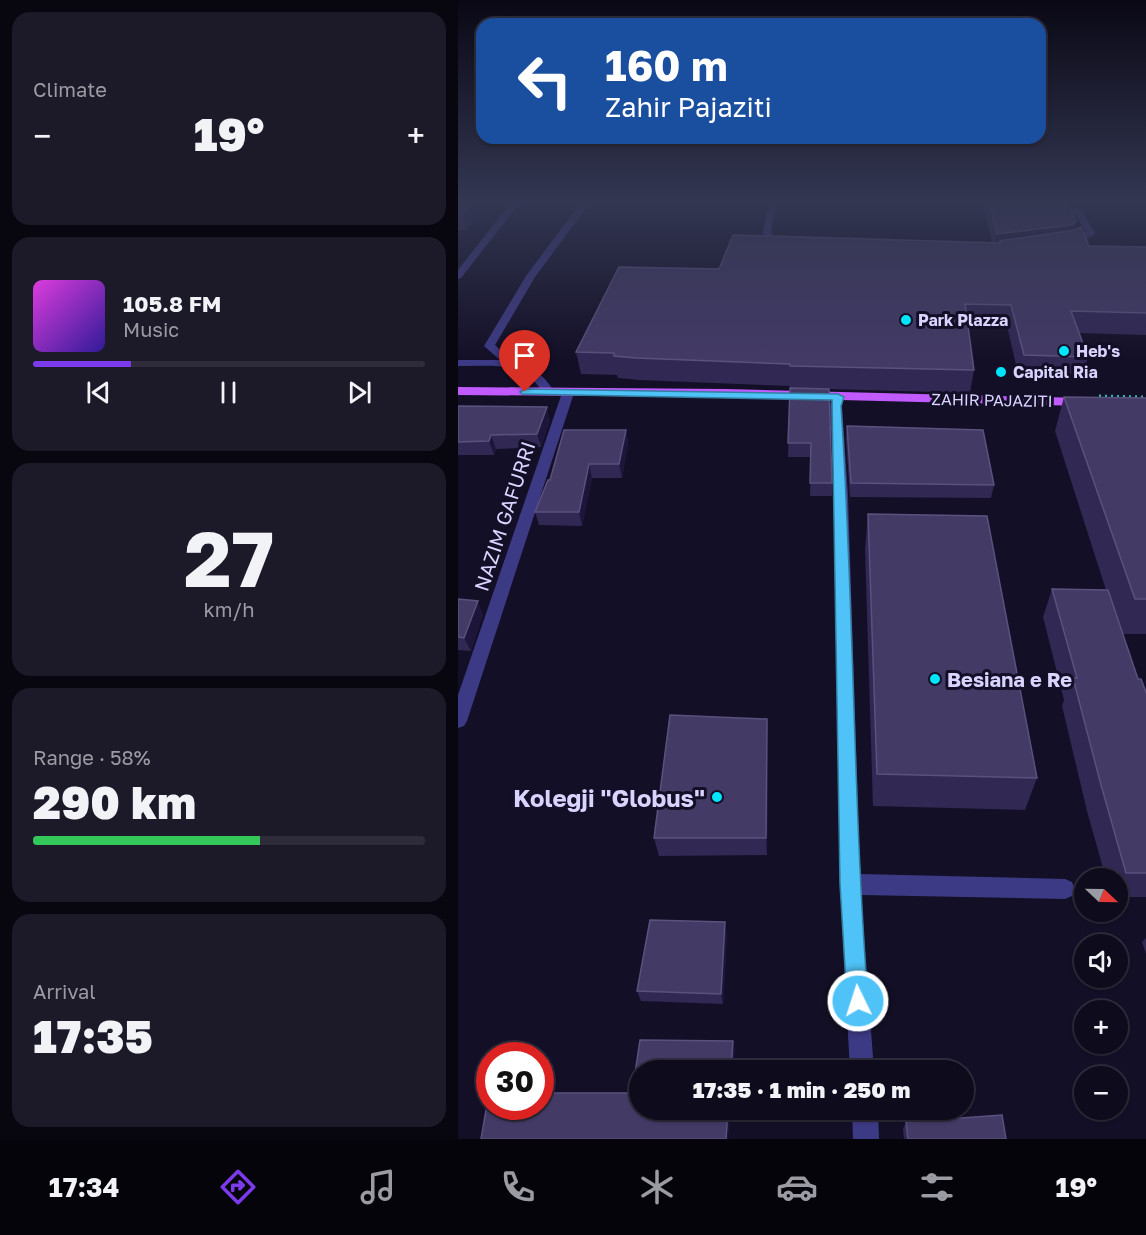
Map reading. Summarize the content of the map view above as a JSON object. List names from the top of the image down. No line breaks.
{"streets":{"main road":["ZAHIR PAJAZITI"],"street":["NAZIM GAFURRI"]},"crossings":[["ZAHIR PAJAZITI","NAZIM GAFURRI"]],"places":["Park Plazza","Heb's","Capital Ria","Besiana e Re","Kolegji \"Globus\""],"north":"right","page":{"tile":["Climate",["27","km/h"],["Range · 58%","290 km"],["Arrival","17:35"]],"turn":["160 m","Zahir Pajaziti"],"heat":["−","19°","+"],"song":["105.8 FM","Music"],"map_buttons":["+","−"],"limit":"30","trip":"17:35 · 1 min · 250 m","tabs":["17:34","19°"]}}
